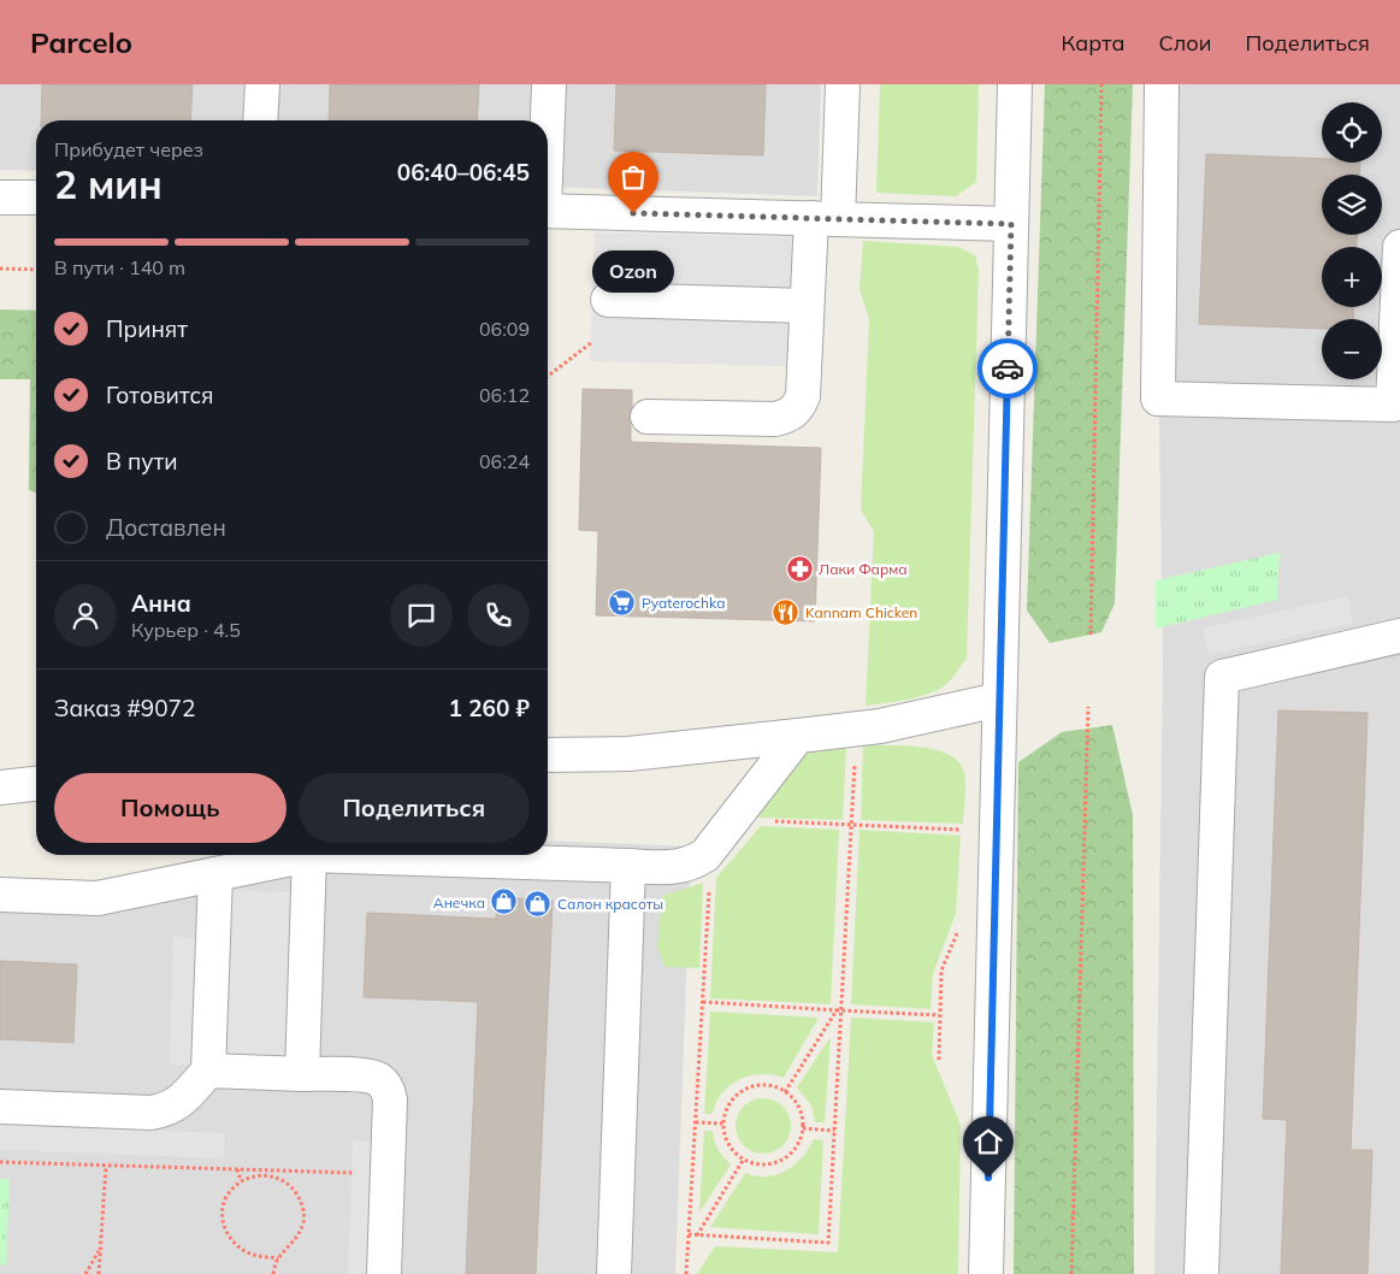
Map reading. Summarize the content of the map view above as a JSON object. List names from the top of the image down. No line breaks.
{"places":{"other":["Ozon"],"pharmacy":["Лаки Фарма"],"supermarket":["Pyaterochka"],"restaurant":["Kannam Chicken"],"shop":["Анечка","Салон красоты"]},"page":{"header":"Parcelo","nav":["Карта","Слои","Поделиться"],"map_buttons":["+","−"],"heading":["2 мин","Прибудет через","06:40–06:45"],"panel":["Анна","Курьер · 4.5","Заказ #9072","1 260 ₽"],"bar":"В пути · 140 m","bubble":"Ozon","list":[["Принят","06:09"],["Готовится","06:12"],["В пути","06:24"],"Доставлен"],"buttons":["Помощь","Поделиться"]}}
